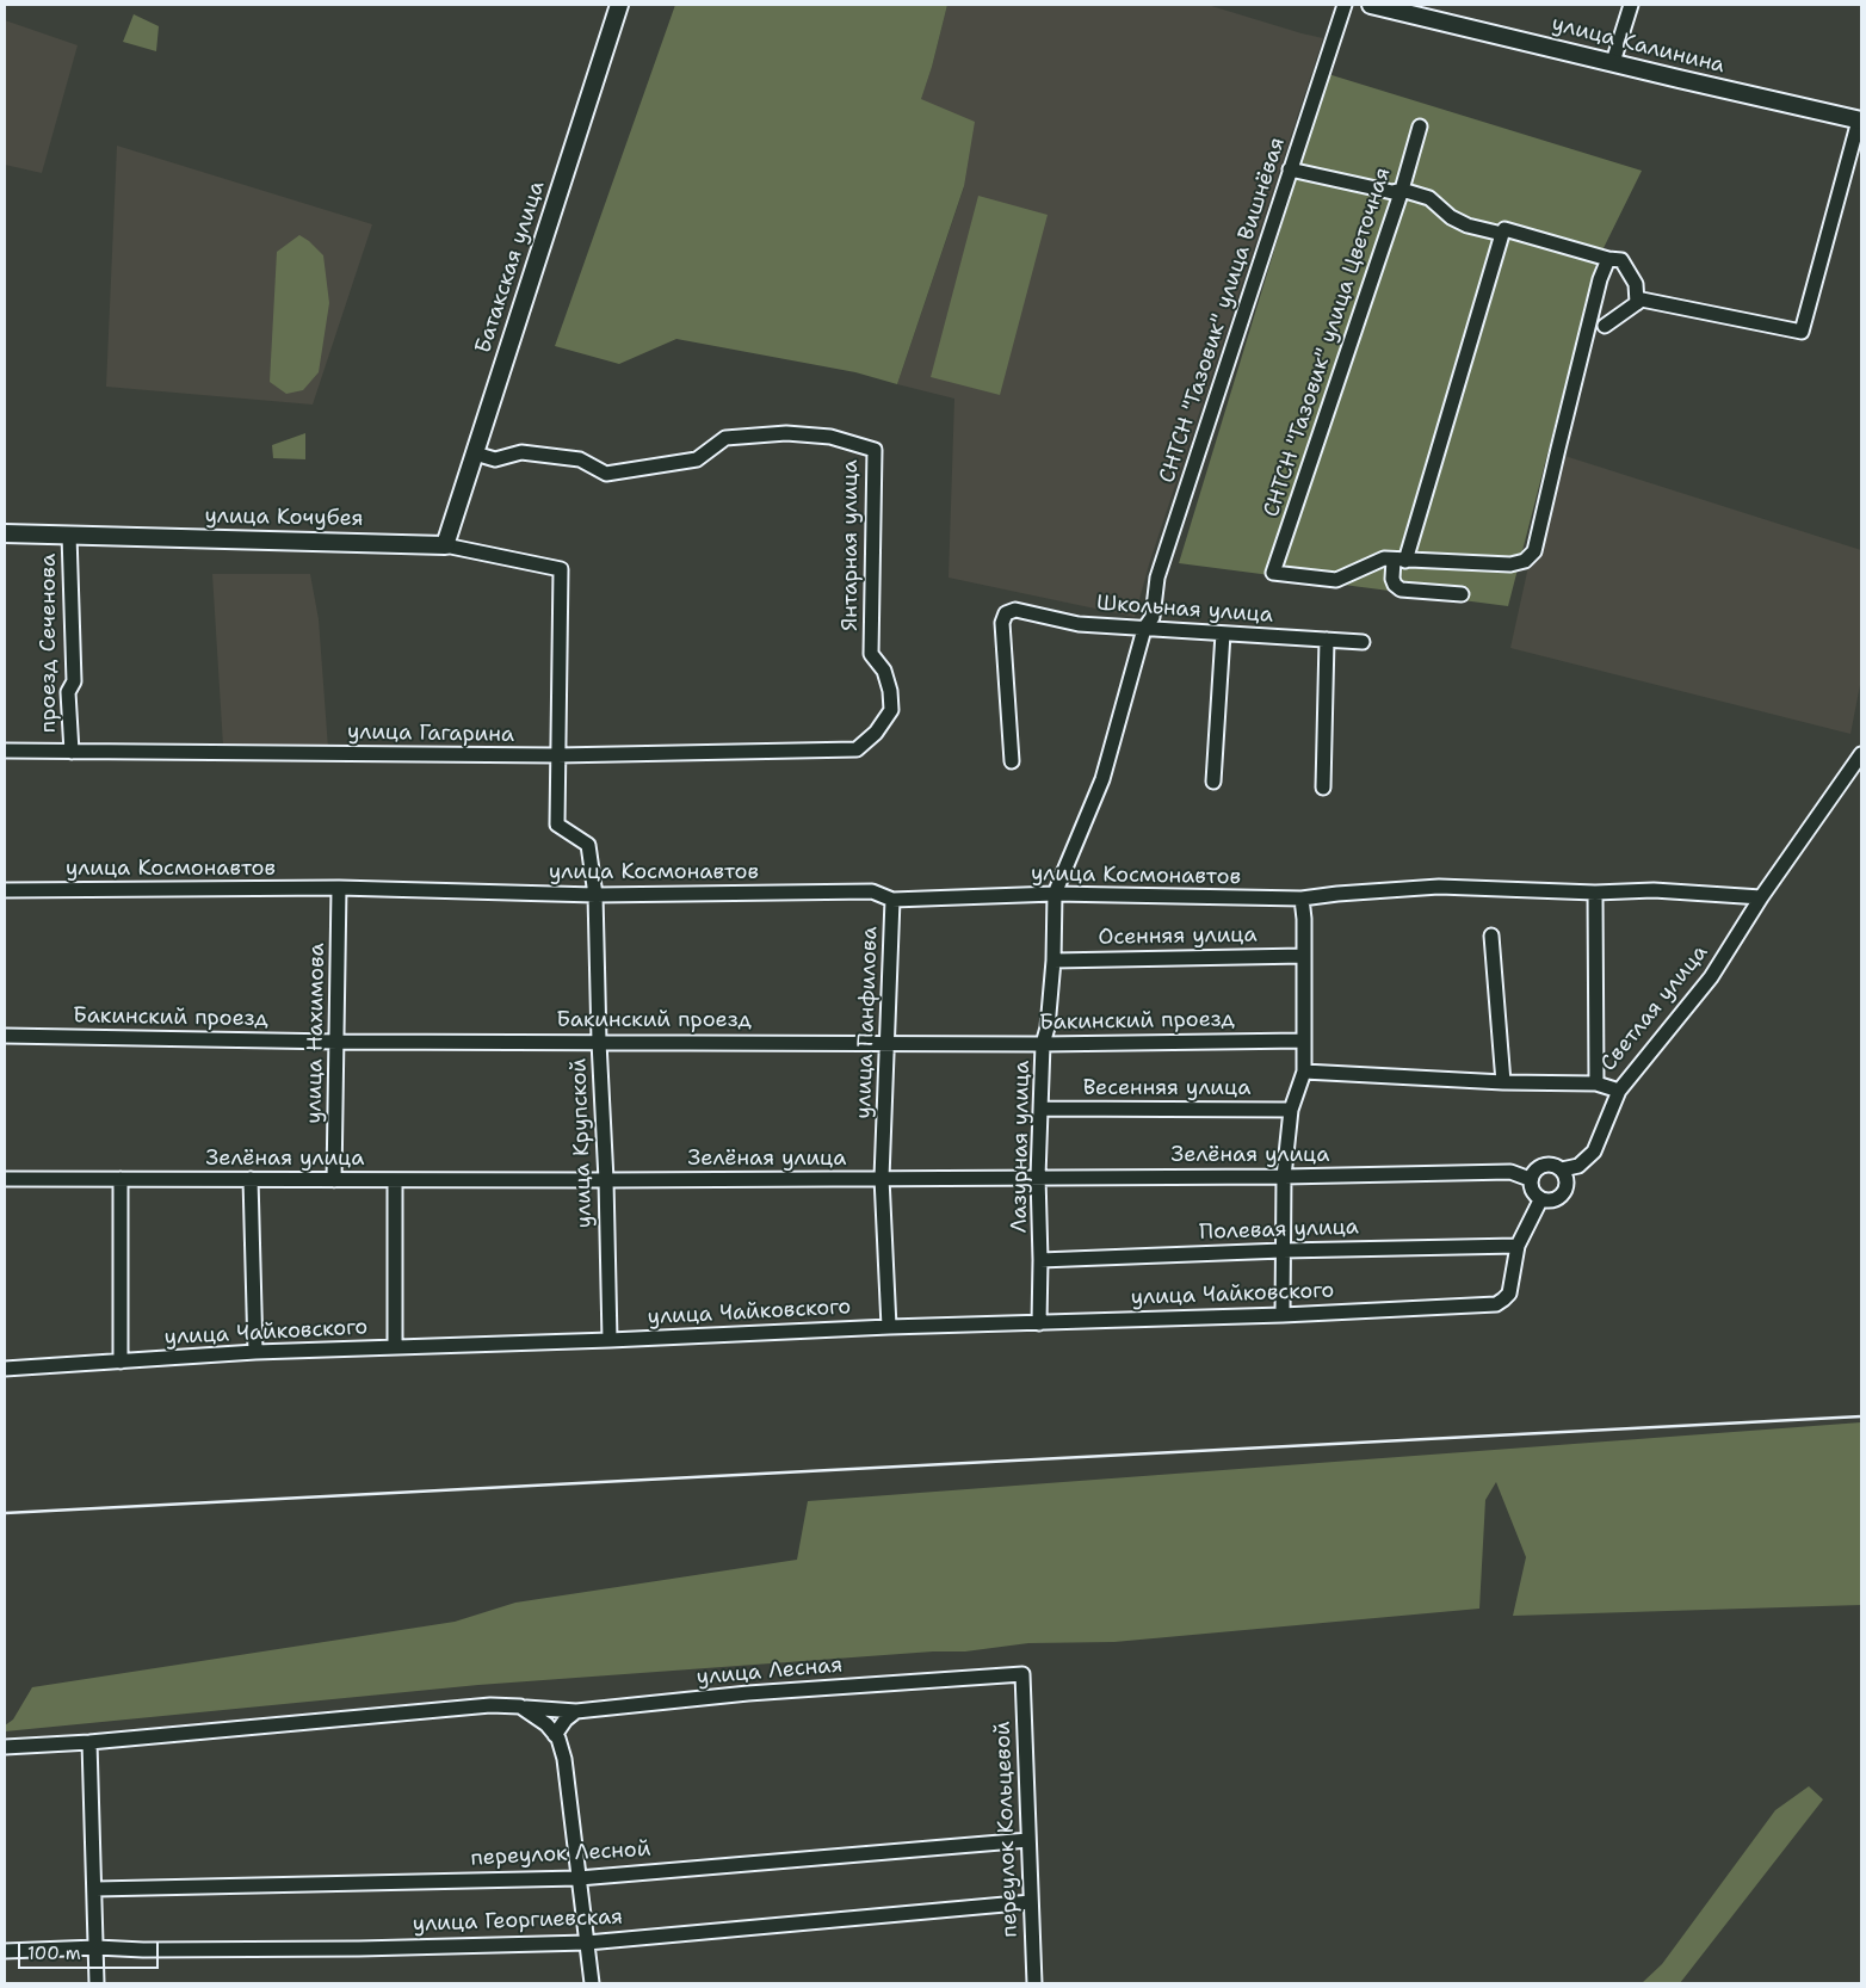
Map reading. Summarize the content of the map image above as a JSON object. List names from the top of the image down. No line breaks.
{"streets":{"main road":["улица Калинина","Батакская улица","улица Кочубея"],"street":["СНТСН \"Газовик\" улица Вишнёвая","СНТСН \"Газовик\" улица Цветочная","Янтарная улица","Школьная улица","проезд Сеченова","улица Гагарина","улица Космонавтов","Осенняя улица","Светлая улица","Бакинский проезд","улица Панфилова","улица Нахимова","Весенняя улица","улица Крупской","Лазурная улица","Зелёная улица","Полевая улица","улица Чайковского","улица Лесная","переулок Кольцевой","переулок Лесной","улица Георгиевская"]},"crossings":[["Батакская улица","улица Кочубея"],["Батакская улица","Янтарная улица"],["СНТСН \"Газовик\" улица Вишнёвая","Школьная улица"],["СНТСН \"Газовик\" улица Вишнёвая","Лазурная улица"],["улица Кочубея","проезд Сеченова"],["улица Кочубея","улица Крупской"],["Янтарная улица","улица Гагарина"],["Школьная улица","Лазурная улица"],["проезд Сеченова","улица Гагарина"],["улица Гагарина","улица Крупской"],["улица Космонавтов","Светлая улица"],["улица Космонавтов","улица Панфилова"],["улица Космонавтов","улица Нахимова"],["улица Космонавтов","улица Крупской"],["улица Космонавтов","Лазурная улица"],["Осенняя улица","Лазурная улица"],["Бакинский проезд","улица Панфилова"],["Бакинский проезд","улица Нахимова"],["Бакинский проезд","улица Крупской"],["Бакинский проезд","Лазурная улица"],["улица Панфилова","Зелёная улица"],["улица Панфилова","улица Чайковского"],["улица Нахимова","Зелёная улица"],["Весенняя улица","Лазурная улица"],["улица Крупской","Зелёная улица"],["улица Крупской","улица Чайковского"],["Лазурная улица","Зелёная улица"],["Лазурная улица","Полевая улица"],["Лазурная улица","улица Чайковского"],["Полевая улица","улица Чайковского"],["улица Лесная","переулок Кольцевой"],["переулок Кольцевой","переулок Лесной"],["переулок Кольцевой","улица Георгиевская"]],"scale_bar":"100 m"}
